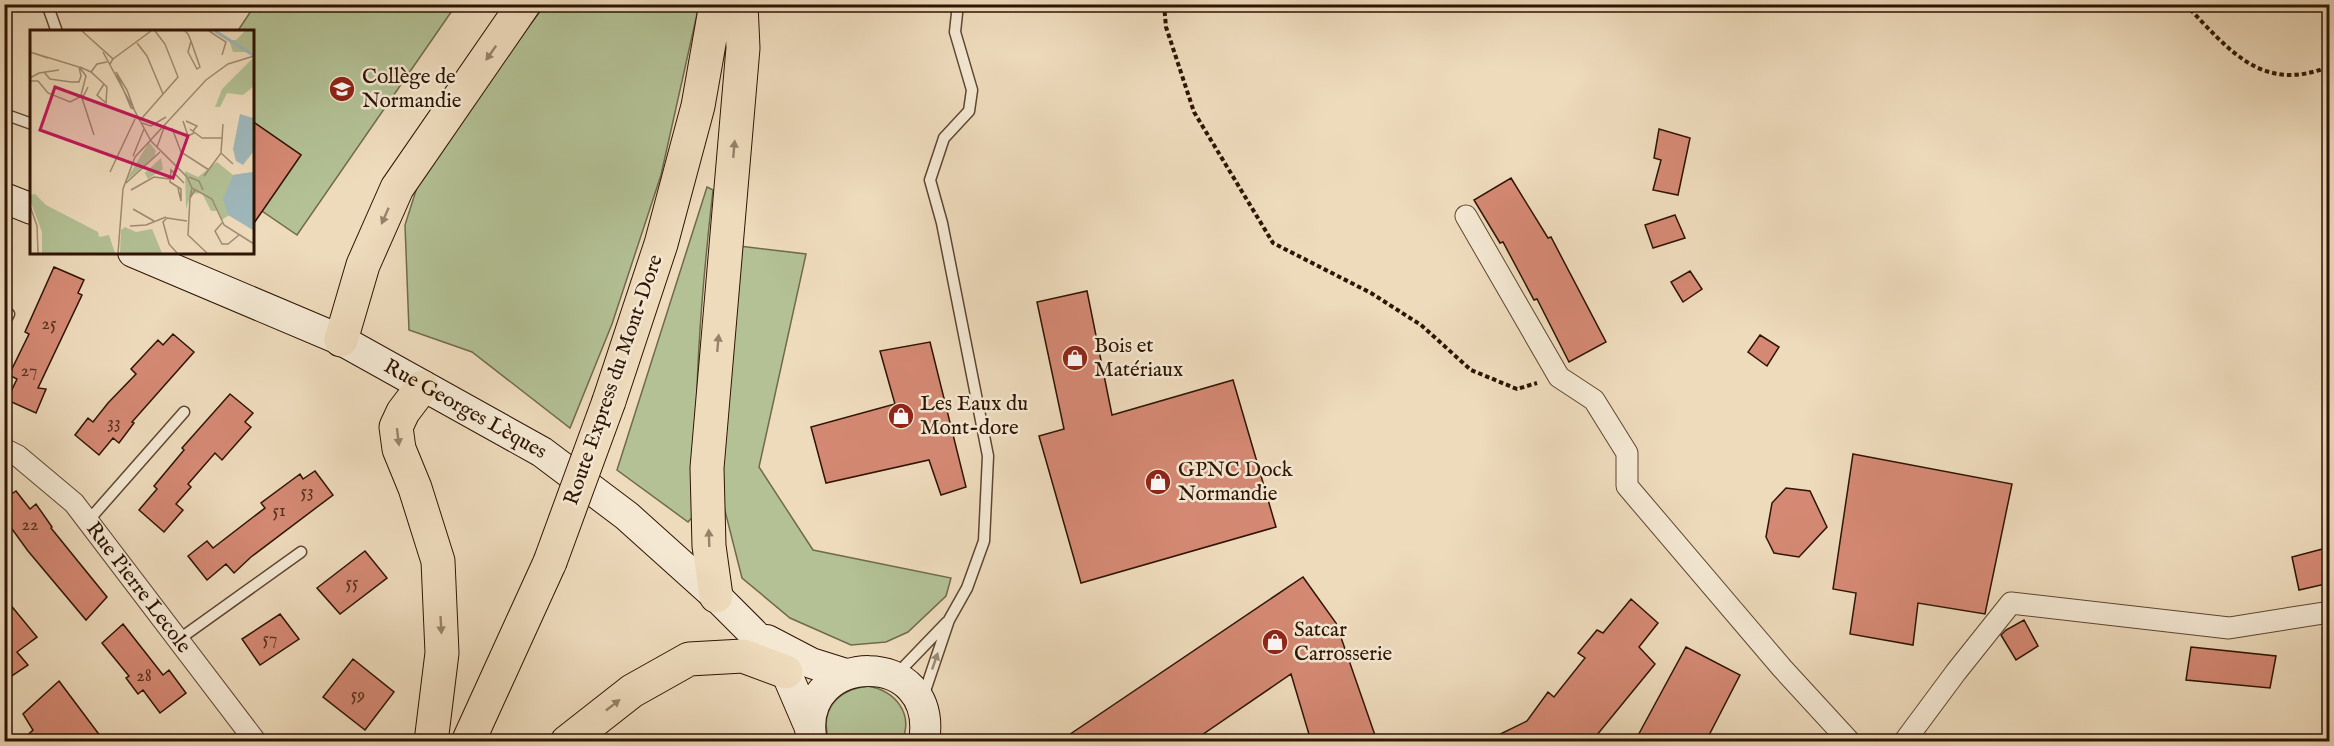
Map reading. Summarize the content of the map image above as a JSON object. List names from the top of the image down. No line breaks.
{"streets":{"main road":["Route Express du Mont-Dore","Rue Georges Lèques"],"street":["Rue Pierre Lecole"]},"places":{"school or university":["Collège de Normandie"],"shop":["Bois et Matériaux","Les Eaux du Mont-dore","GPNC Dock Normandie","Satcar Carrosserie"]},"house_numbers":["25","27","33","53","51","22","55","57","28","59"]}
